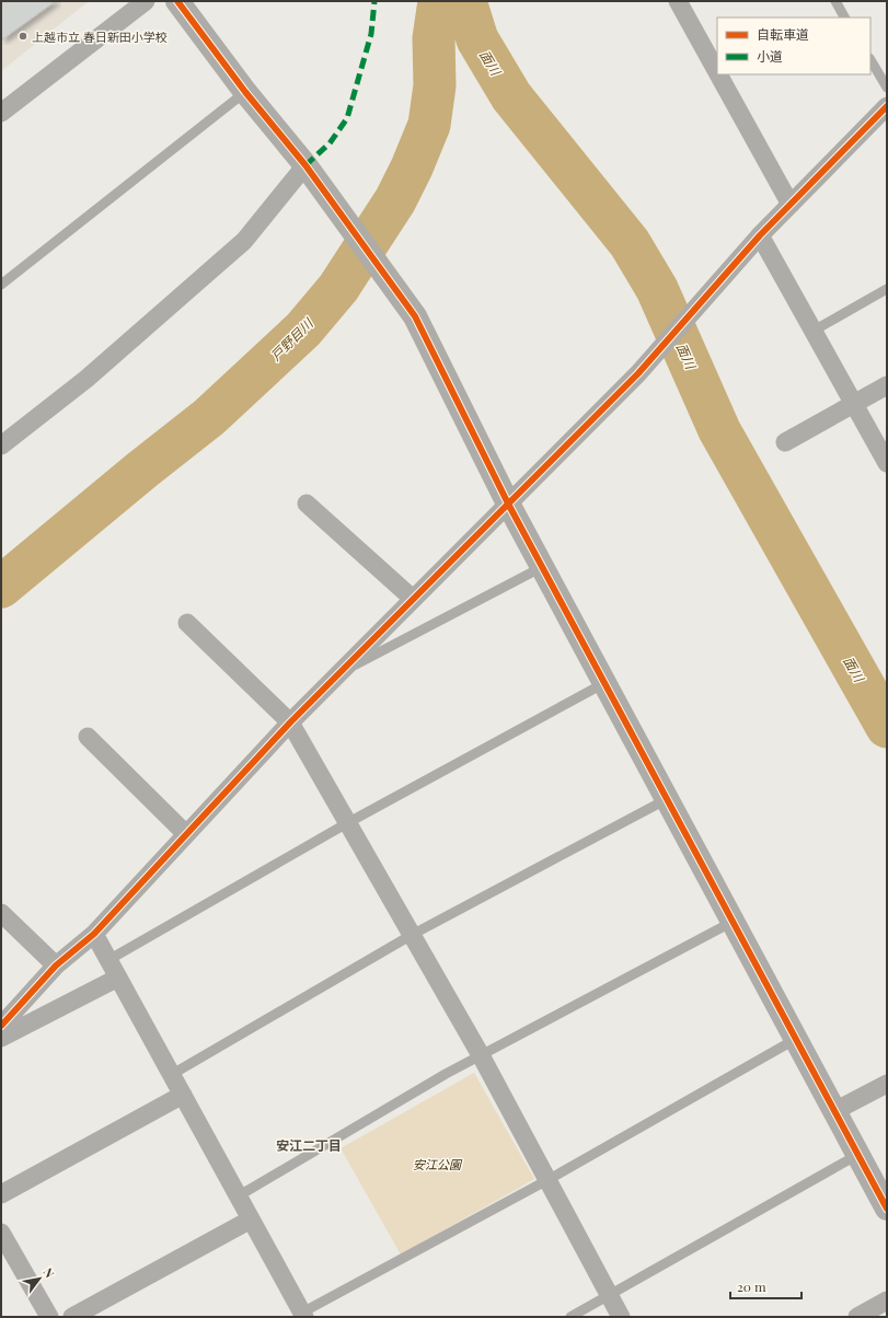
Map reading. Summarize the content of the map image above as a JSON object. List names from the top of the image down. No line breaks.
{"districts":["安江二丁目"],"water":["面川","戸野目川"],"parks":["安江公園"],"places":["上越市立 春日新田小学校"],"legend":["自転車道","小道"],"scale_bar":"20 m","north":"top right"}
